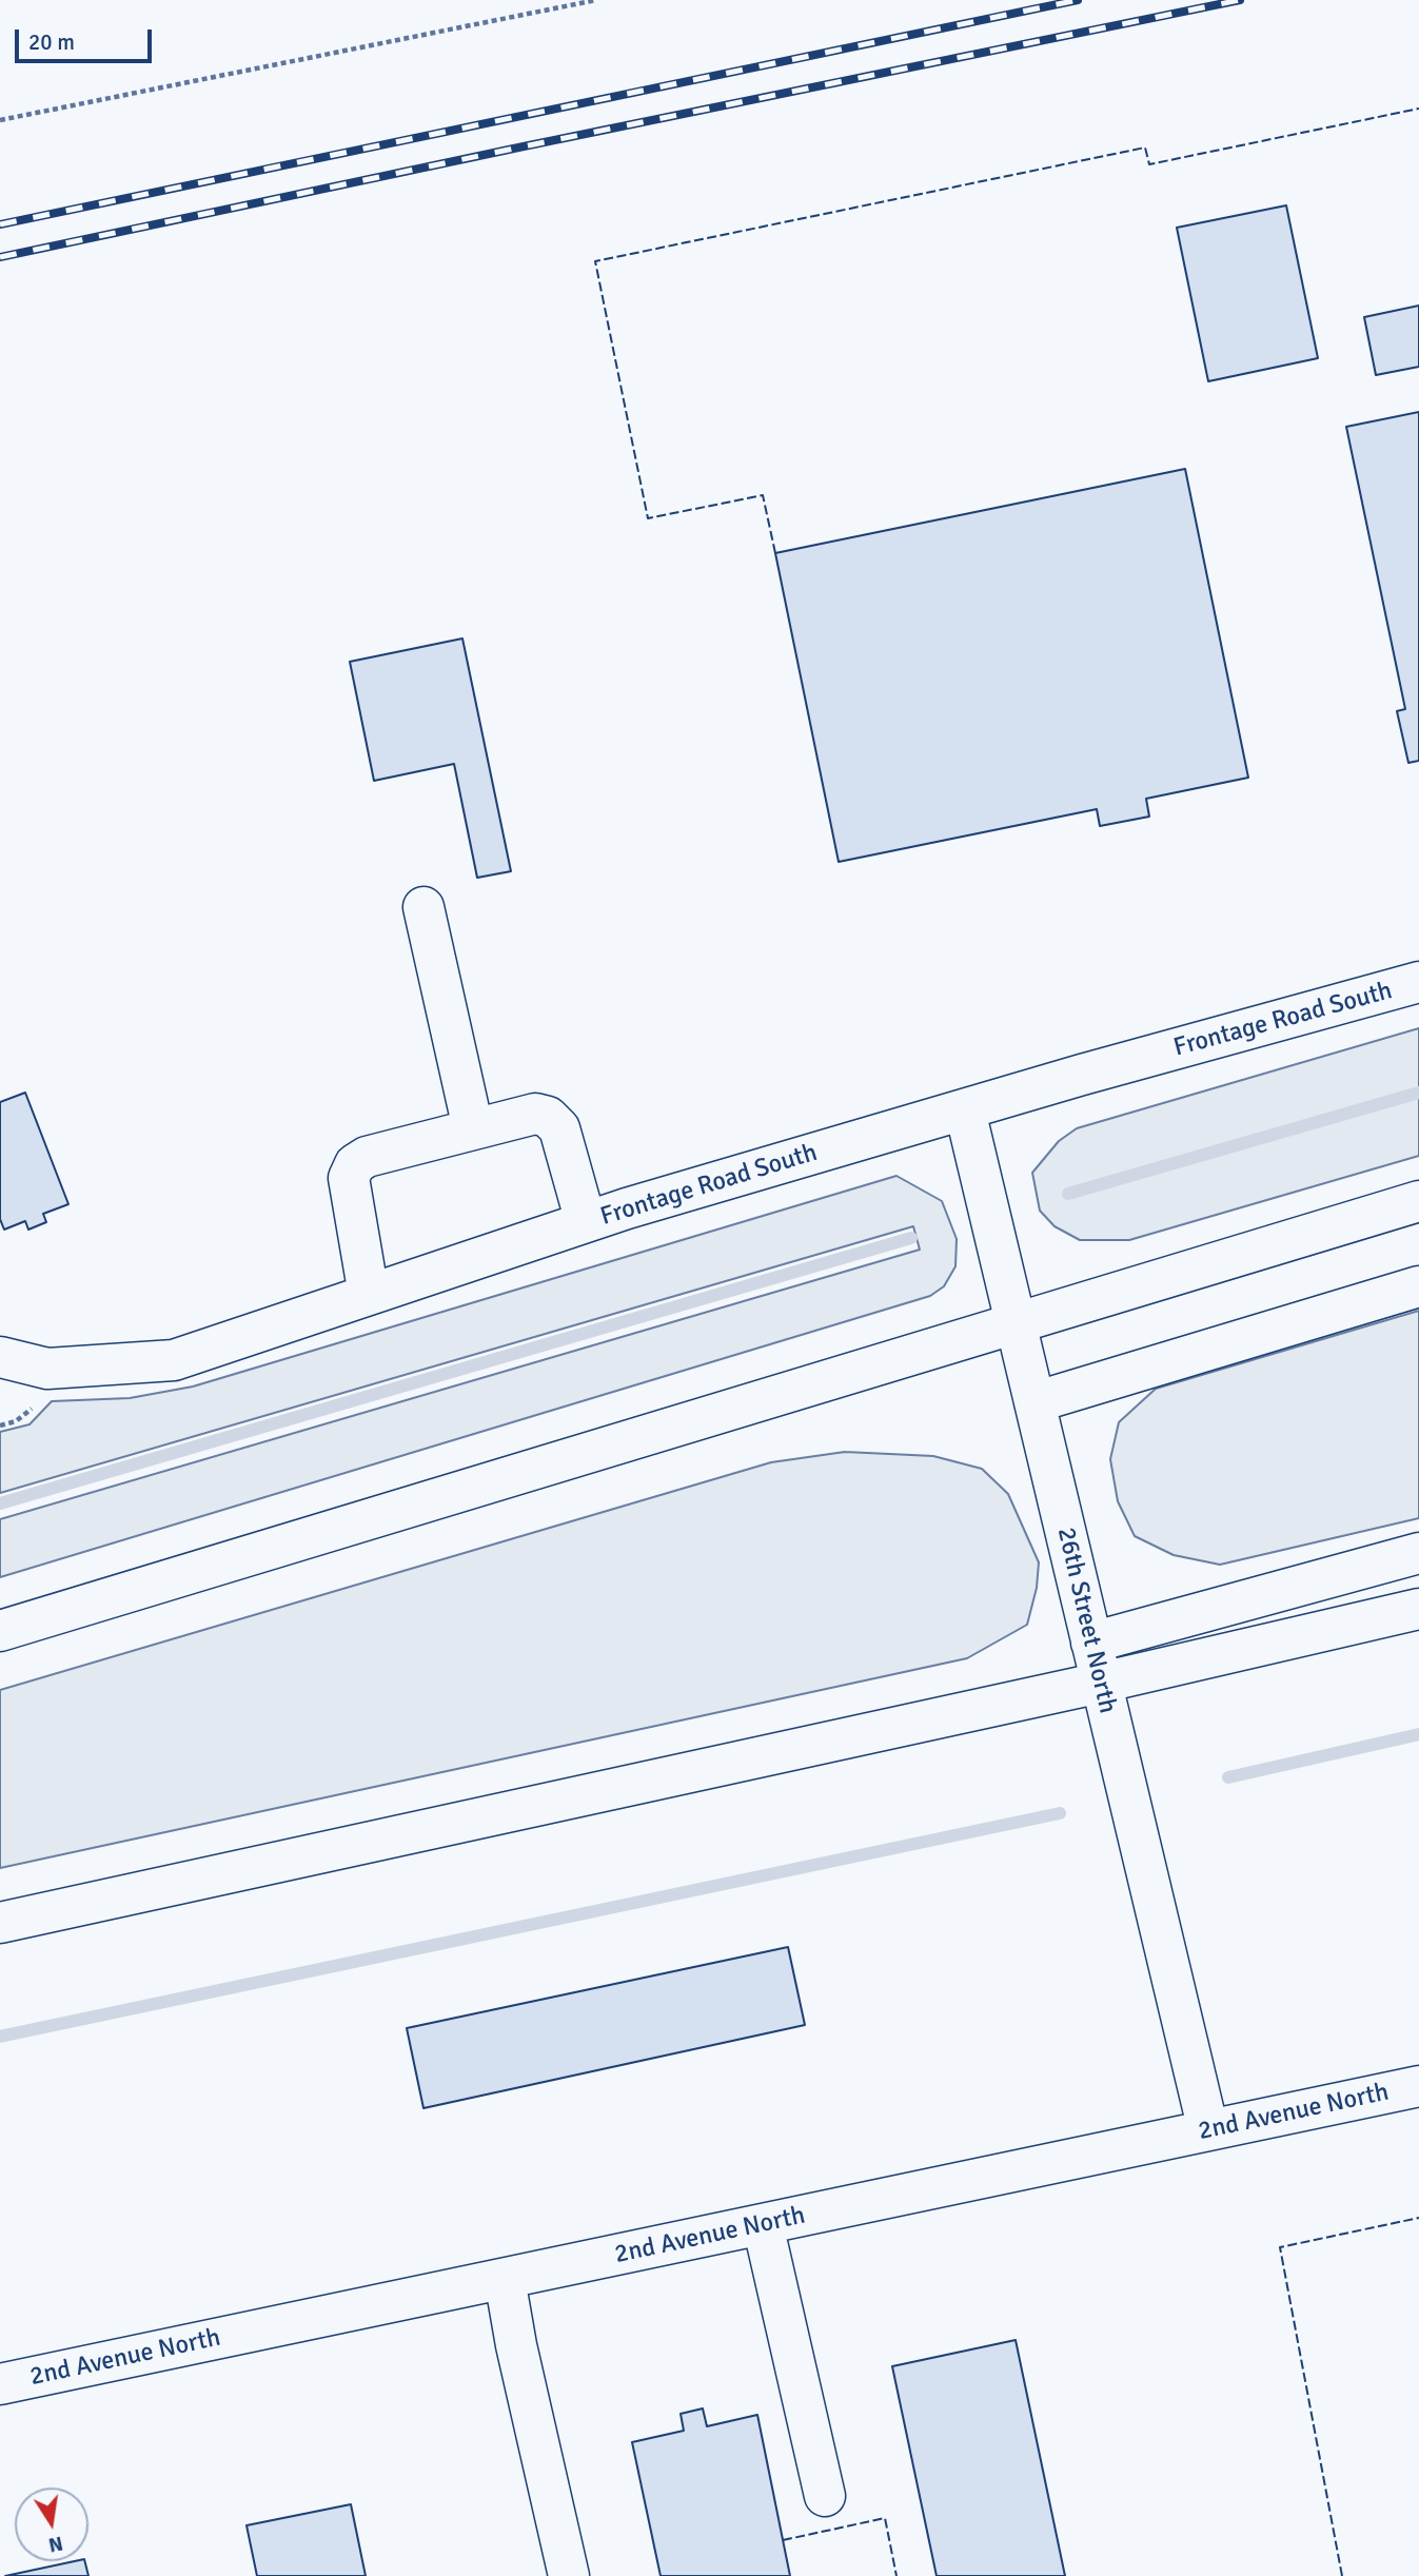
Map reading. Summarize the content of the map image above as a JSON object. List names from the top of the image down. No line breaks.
{"streets":{"street":["Frontage Road South","26th Street North","2nd Avenue North"]},"crossings":[["Frontage Road South","26th Street North"],["26th Street North","2nd Avenue North"]],"scale_bar":"20 m","north":"bottom"}
